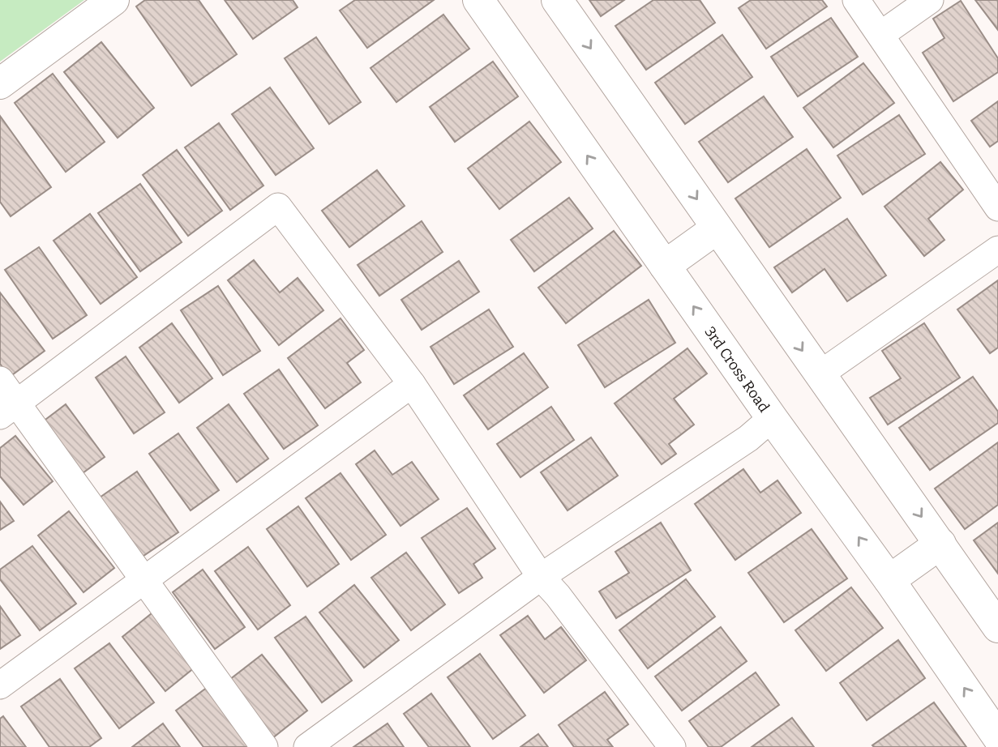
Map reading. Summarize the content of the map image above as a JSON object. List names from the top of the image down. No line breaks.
{"streets":{"street":["3rd Cross Road"]}}
